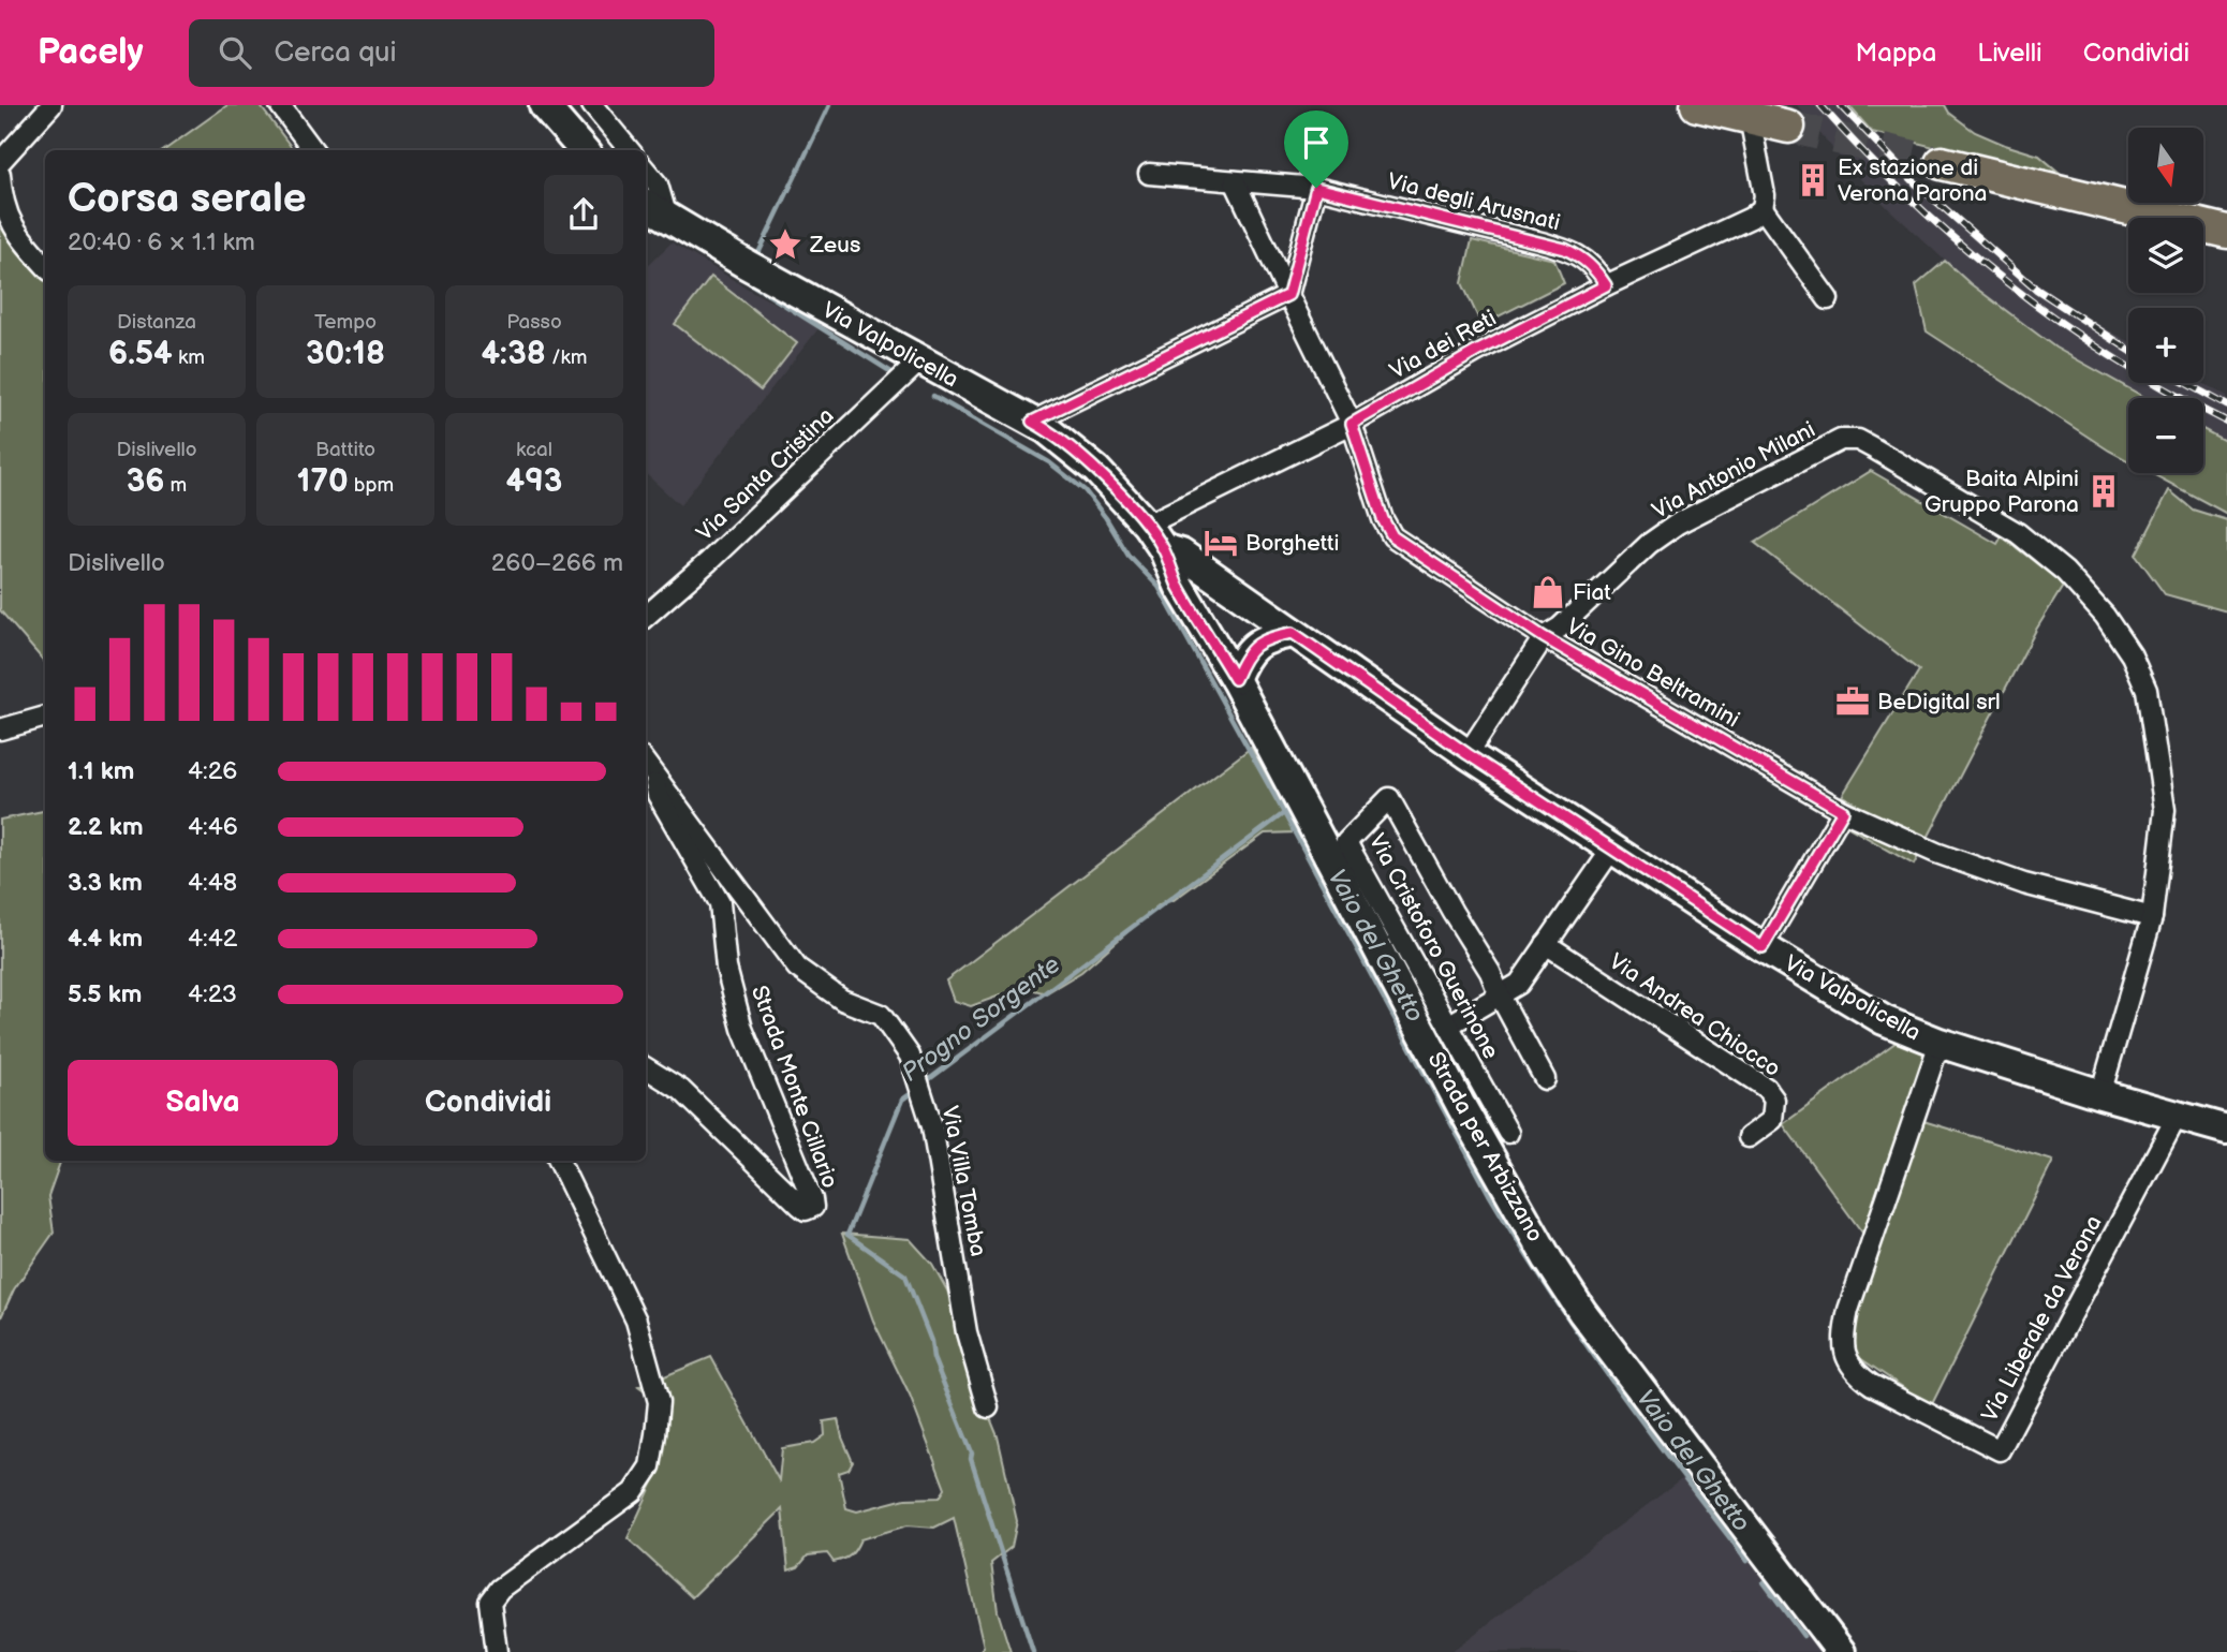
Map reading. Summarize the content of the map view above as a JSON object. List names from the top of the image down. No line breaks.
{"streets":{"main road":["Via Valpolicella","Strada per Arbizzano"],"street":["Via degli Arusnati","Via dei Reti","Via Antonio Milani","Via Santa Cristina","Via Gino Beltramini","Via Cristoforo Guerinone","Via Andrea Chiocco","Strada Monte Cillario","Via Villa Tomba","Via Liberale da Verona"]},"crossings":[["Via degli Arusnati","Via dei Reti"],["Via Valpolicella","Via dei Reti"],["Via Valpolicella","Via Antonio Milani"],["Via Valpolicella","Via Santa Cristina"],["Via Valpolicella","Strada per Arbizzano"],["Via Valpolicella","Via Liberale da Verona"],["Via dei Reti","Via Gino Beltramini"],["Via dei Reti","Strada per Arbizzano"],["Via Antonio Milani","Via Gino Beltramini"],["Strada Monte Cillario","Via Villa Tomba"]],"water":["Vaio del Ghetto","Progno Sorgente"],"places":{"building":["Ex stazione di Verona Parona","Baita Alpini Gruppo Parona"],"place":["Zeus"],"hotel":["Borghetti"],"shop":["Fiat"],"office":["BeDigital srl"]},"north":"bottom","page":{"header":"Pacely","search":"Cerca qui","nav":["Mappa","Livelli","Condividi"],"map_buttons":["+","−"],"heading":["Corsa serale","20:40 · 6 × 1.1 km"],"stats":[["Distanza","6.54 km"],["Tempo","30:18"],["Passo","4:38 /km"],["Dislivello","36 m"],["Battito","170 bpm"],["kcal","493"]],"chart":["Dislivello","260–266 m"],"list":[{"name":"1.1 km","note":"4:26"},{"name":"2.2 km","note":"4:46"},{"name":"3.3 km","note":"4:48"},{"name":"4.4 km","note":"4:42"},{"name":"5.5 km","note":"4:23"}],"buttons":["Salva","Condividi"]}}
